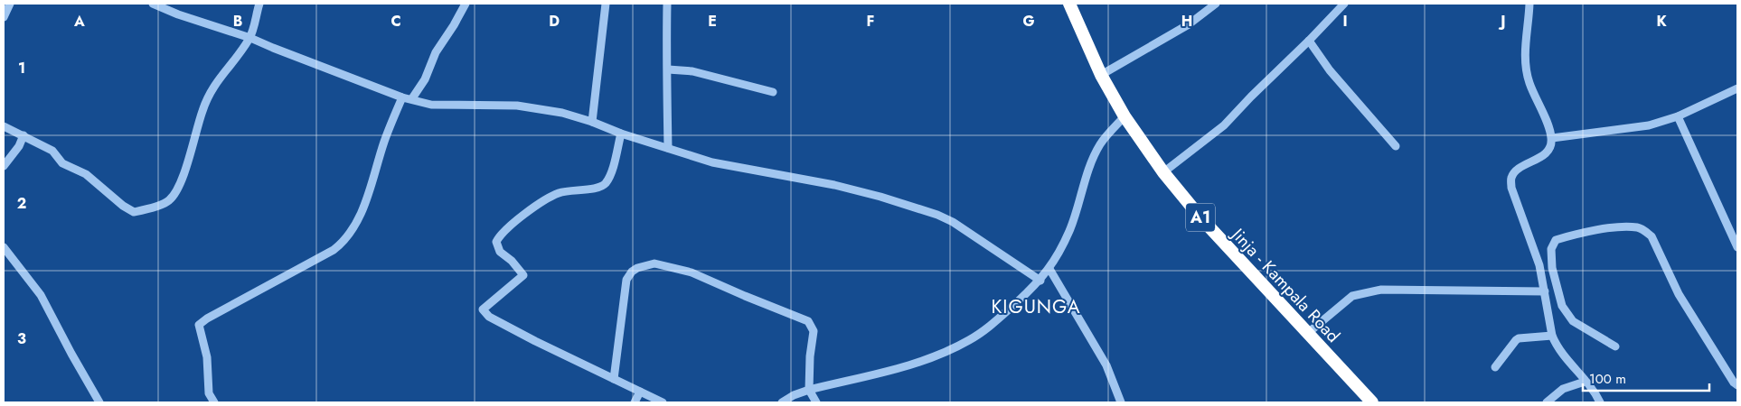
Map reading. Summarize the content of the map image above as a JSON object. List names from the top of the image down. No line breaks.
{"streets":{"highway":["A1","Jinja - Kampala Road"]},"districts":["KIGUNGA"],"scale_bar":"100 m","grid":{"columns":["A","B","C","D","E","F","G","H","I","J","K"],"rows":["1","2","3"]}}
